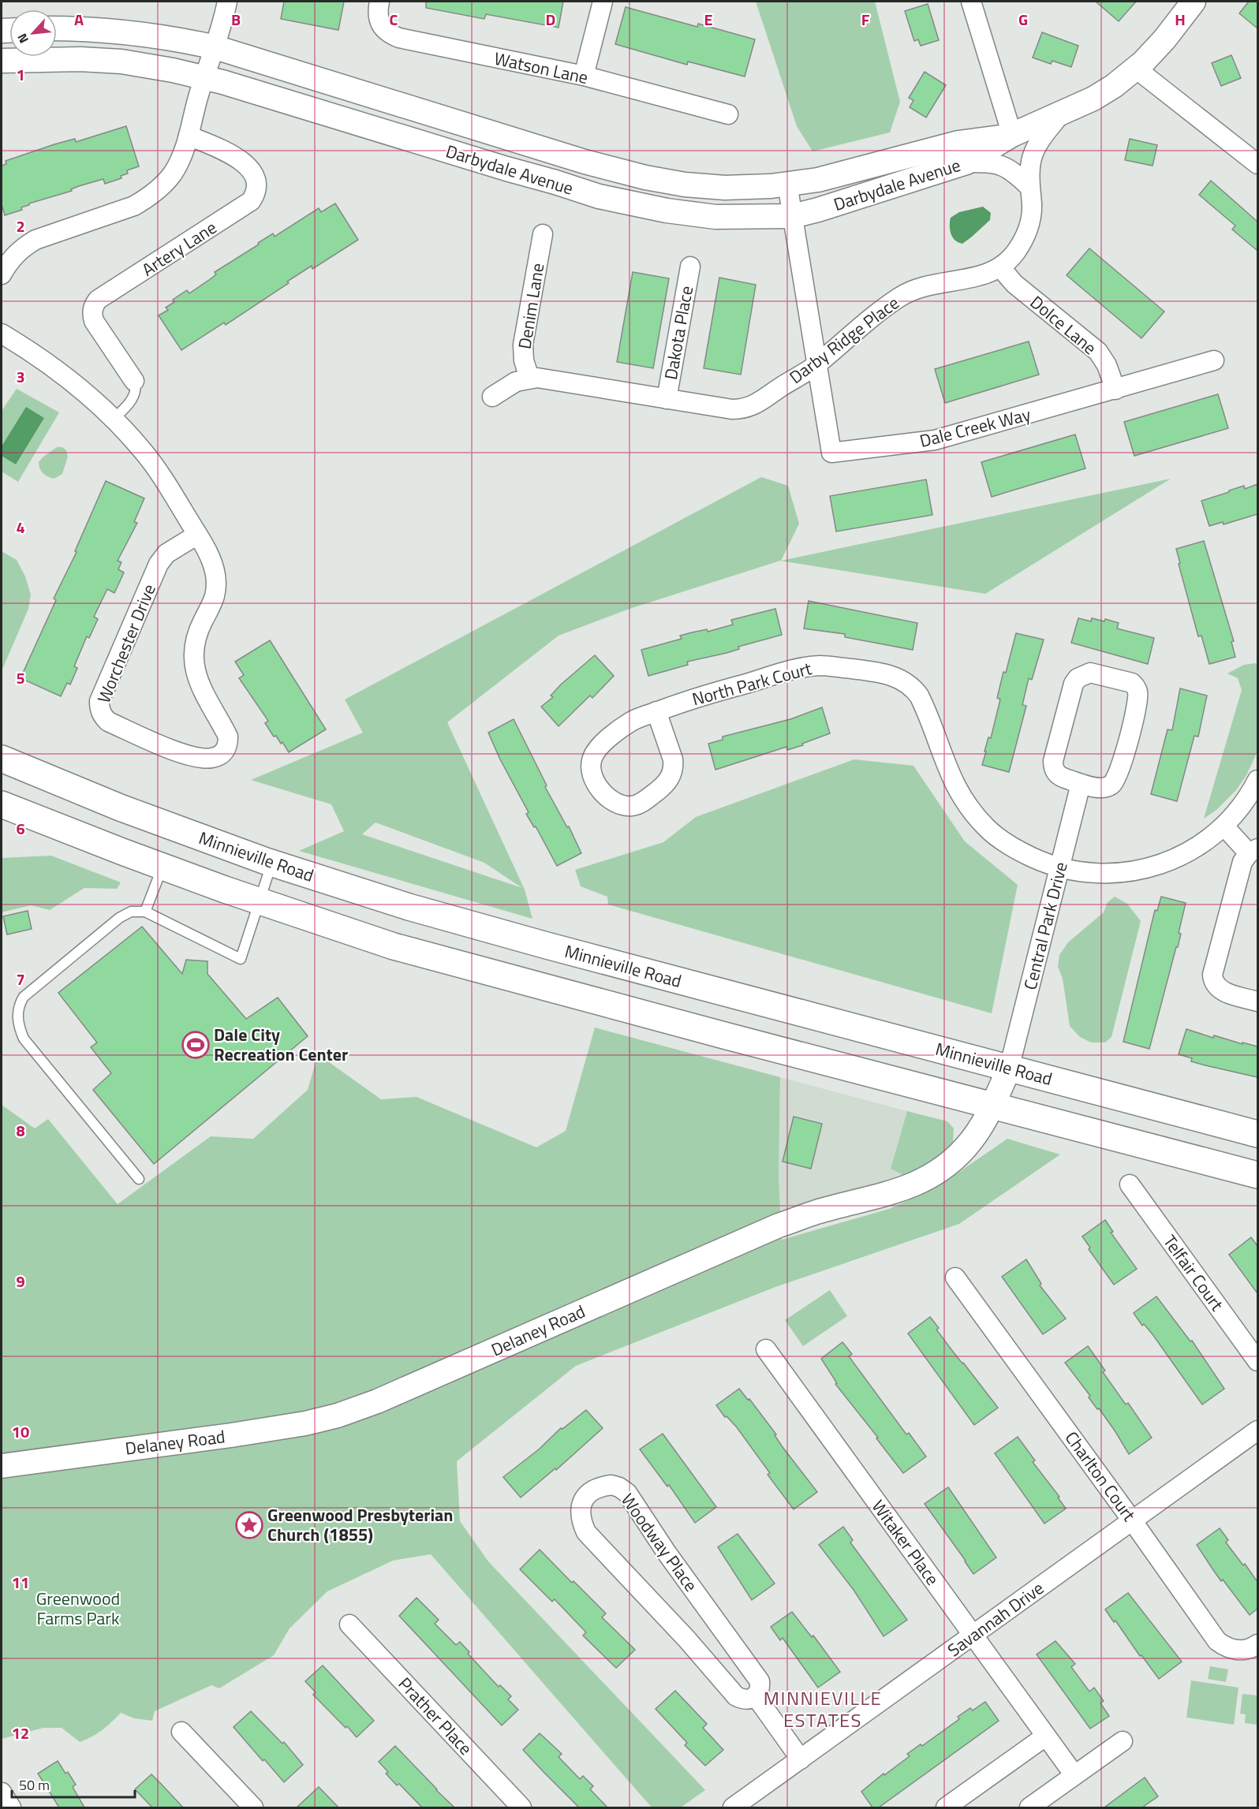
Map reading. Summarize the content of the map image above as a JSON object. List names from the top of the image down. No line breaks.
{"streets":{"main road":["Minnieville Road"],"street":["Watson Lane","Darbydale Avenue","Artery Lane","Denim Lane","Dolce Lane","Dakota Place","Darby Ridge Place","Dale Creek Way","Worchester Drive","North Park Court","Central Park Drive","Telfair Court","Delaney Road","Charlton Court","Woodway Place","Witaker Place","Savannah Drive","Prather Place"]},"crossings":[["Darbydale Avenue","Darby Ridge Place"],["Darbydale Avenue","Dale Creek Way"],["Denim Lane","Darby Ridge Place"],["Dolce Lane","Darby Ridge Place"],["Dolce Lane","Dale Creek Way"],["Dakota Place","Darby Ridge Place"],["Darby Ridge Place","Dale Creek Way"],["North Park Court","Central Park Drive"],["Minnieville Road","Central Park Drive"],["Minnieville Road","Delaney Road"],["Central Park Drive","Delaney Road"],["Charlton Court","Savannah Drive"],["Witaker Place","Savannah Drive"]],"districts":["MINNIEVILLE ESTATES"],"parks":["Greenwood Farms Park"],"places":{"sports":["Dale City Recreation Center"],"place":["Greenwood Presbyterian Church (1855)"]},"scale_bar":"50 m","north":"bottom left","grid":{"columns":["A","B","C","D","E","F","G","H"],"rows":["1","2","3","4","5","6","7","8","9","10","11","12"]}}
